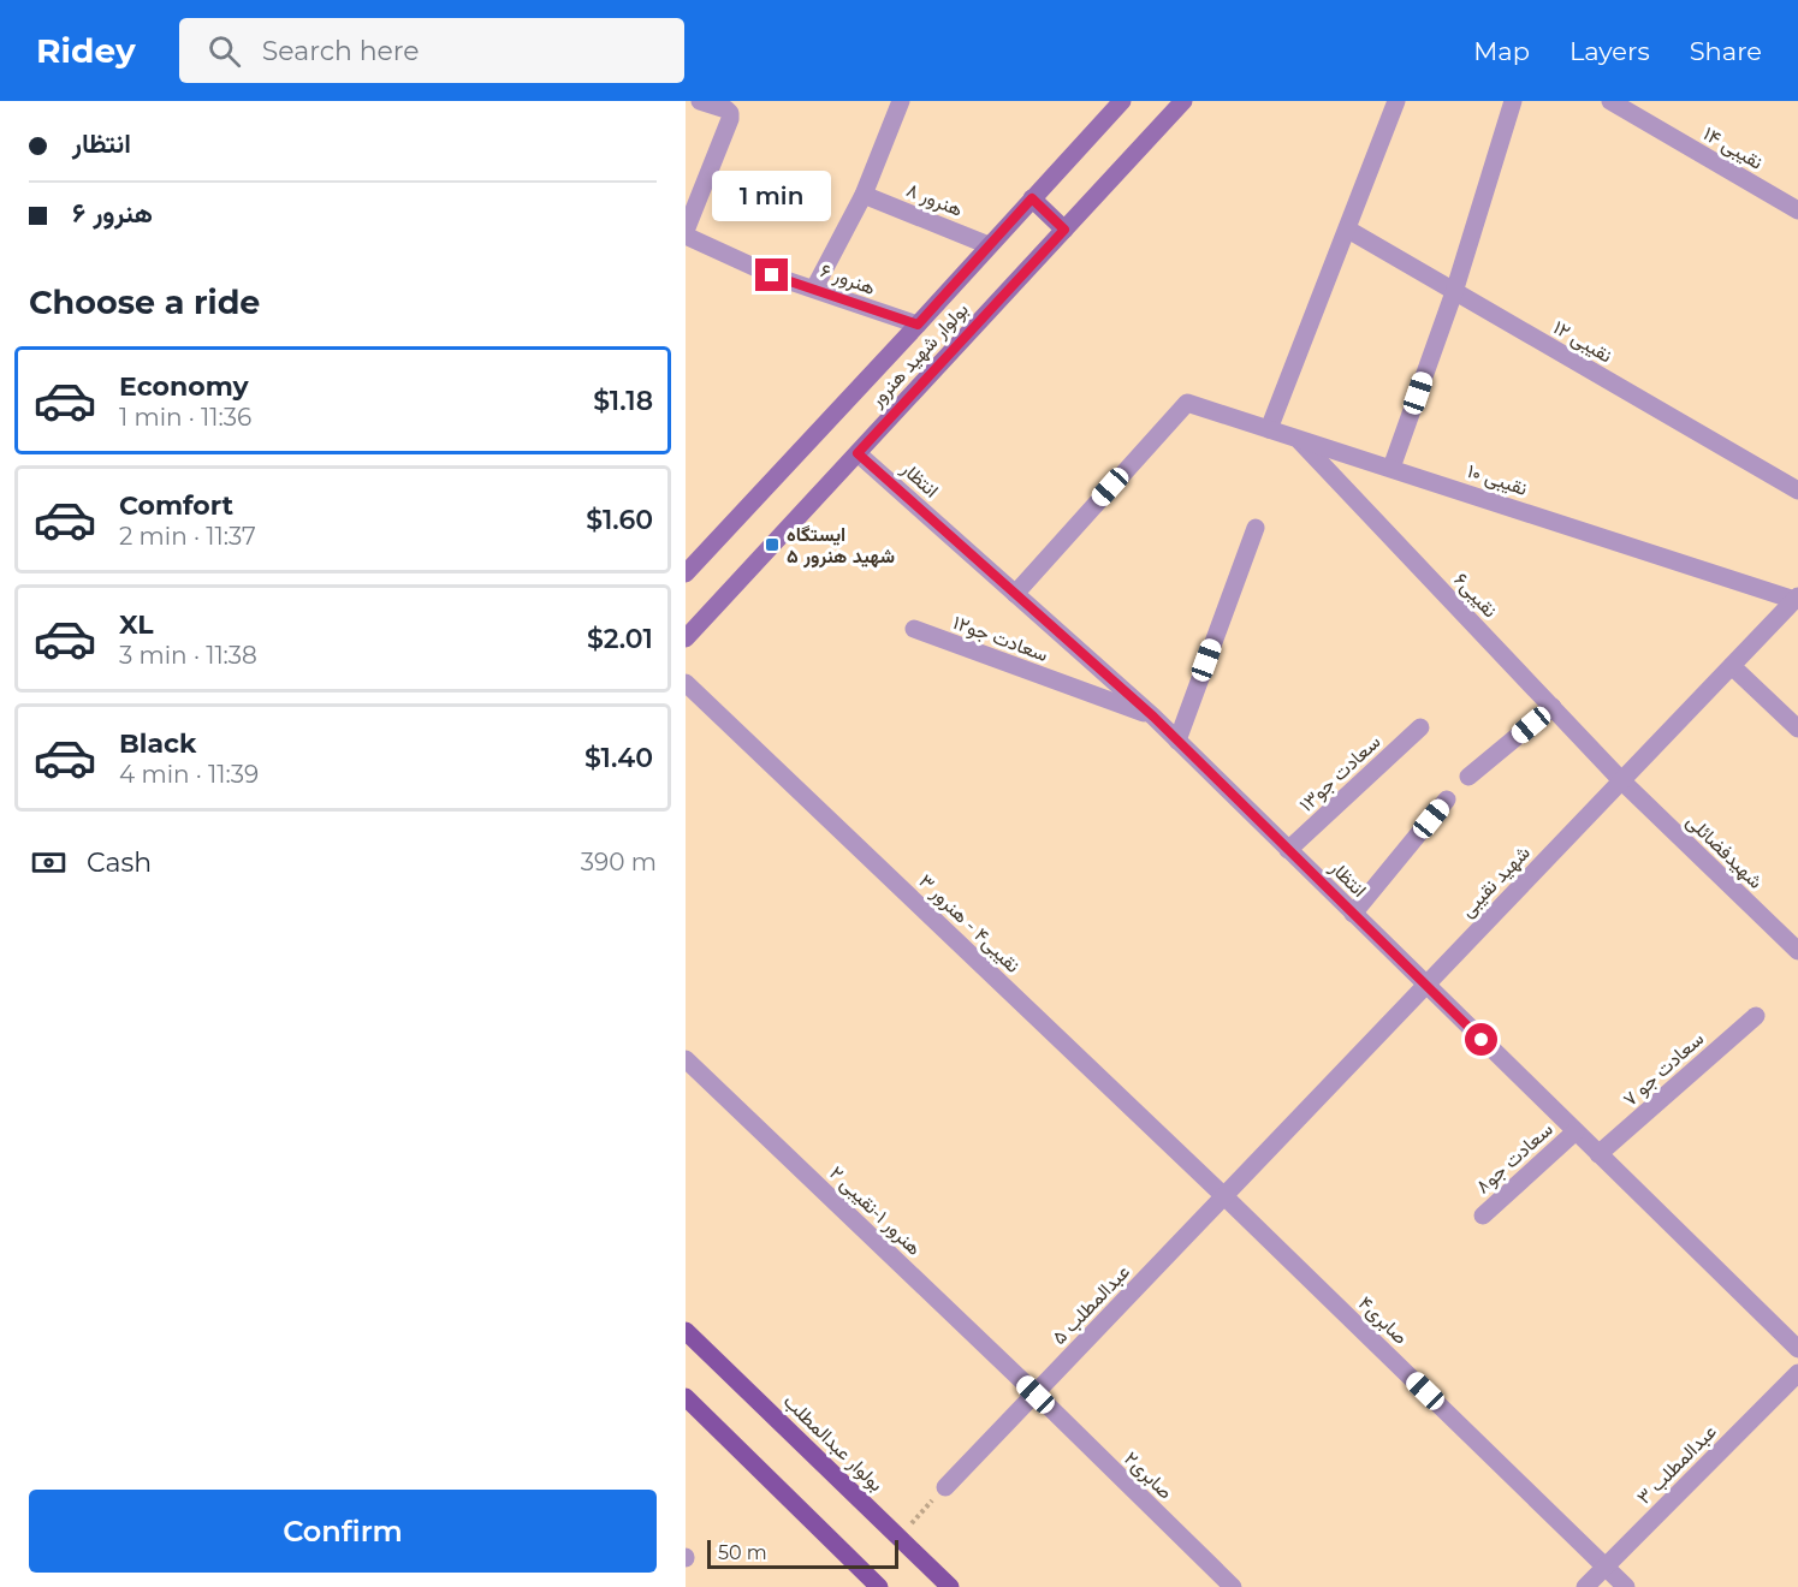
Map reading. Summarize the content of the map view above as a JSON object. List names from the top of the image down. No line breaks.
{"streets":{"main road":["بولوار شهید هنرور","بولوار عبدالمطلب"],"street":["نقیبی ۱۴","هنرور ۸","هنرور ۶","نقیبی ۱۲","انتظار","نقیبی ۱۰","نقیبی۶","سعادت جو۱۲","سعادت جو۱۳","شهیدفضائلی","شهید نقیبی","نقیبی۴ - هنرور ۳","سعادت جو ۷","سعادت جو۸","هنرور ۱-نقیبی ۲","عبدالمطلب ۵","صابری۴","عبدالمطلب ۳","صابری۲"]},"crossings":[["هنرور ۸","بولوار شهید هنرور"],["هنرور ۶","بولوار شهید هنرور"],["بولوار شهید هنرور","انتظار"],["انتظار","نقیبی ۱۰"],["انتظار","سعادت جو۱۲"],["انتظار","سعادت جو۱۳"],["انتظار","شهید نقیبی"],["انتظار","سعادت جو ۷"],["انتظار","سعادت جو۸"],["نقیبی ۱۰","نقیبی۶"],["نقیبی ۱۰","شهید نقیبی"],["نقیبی۶","شهیدفضائلی"],["نقیبی۶","شهید نقیبی"],["شهیدفضائلی","شهید نقیبی"],["شهید نقیبی","نقیبی۴ - هنرور ۳"],["شهید نقیبی","عبدالمطلب ۵"],["شهید نقیبی","صابری۴"],["نقیبی۴ - هنرور ۳","عبدالمطلب ۵"],["نقیبی۴ - هنرور ۳","صابری۴"],["هنرور ۱-نقیبی ۲","عبدالمطلب ۵"],["هنرور ۱-نقیبی ۲","صابری۲"],["عبدالمطلب ۵","صابری۴"],["عبدالمطلب ۵","صابری۲"],["صابری۴","عبدالمطلب ۳"]],"places":{"transit":["ایستگاه شهید هنرور ۵"]},"scale_bar":"50 m","page":{"header":"Ridey","search":"Search here","nav":["Map","Layers","Share"],"banner":["انتظار","هنرور ۶"],"bubble":"1 min","heading":"Choose a ride","list":[{"name":"Economy","note":"1 min · 11:36","value":"$1.18"},{"name":"Comfort","note":"2 min · 11:37","value":"$1.60"},{"name":"XL","note":"3 min · 11:38","value":"$2.01"},{"name":"Black","note":"4 min · 11:39","value":"$1.40"}],"pay":["Cash","390 m"],"buttons":"Confirm","scale":"50 m"}}
